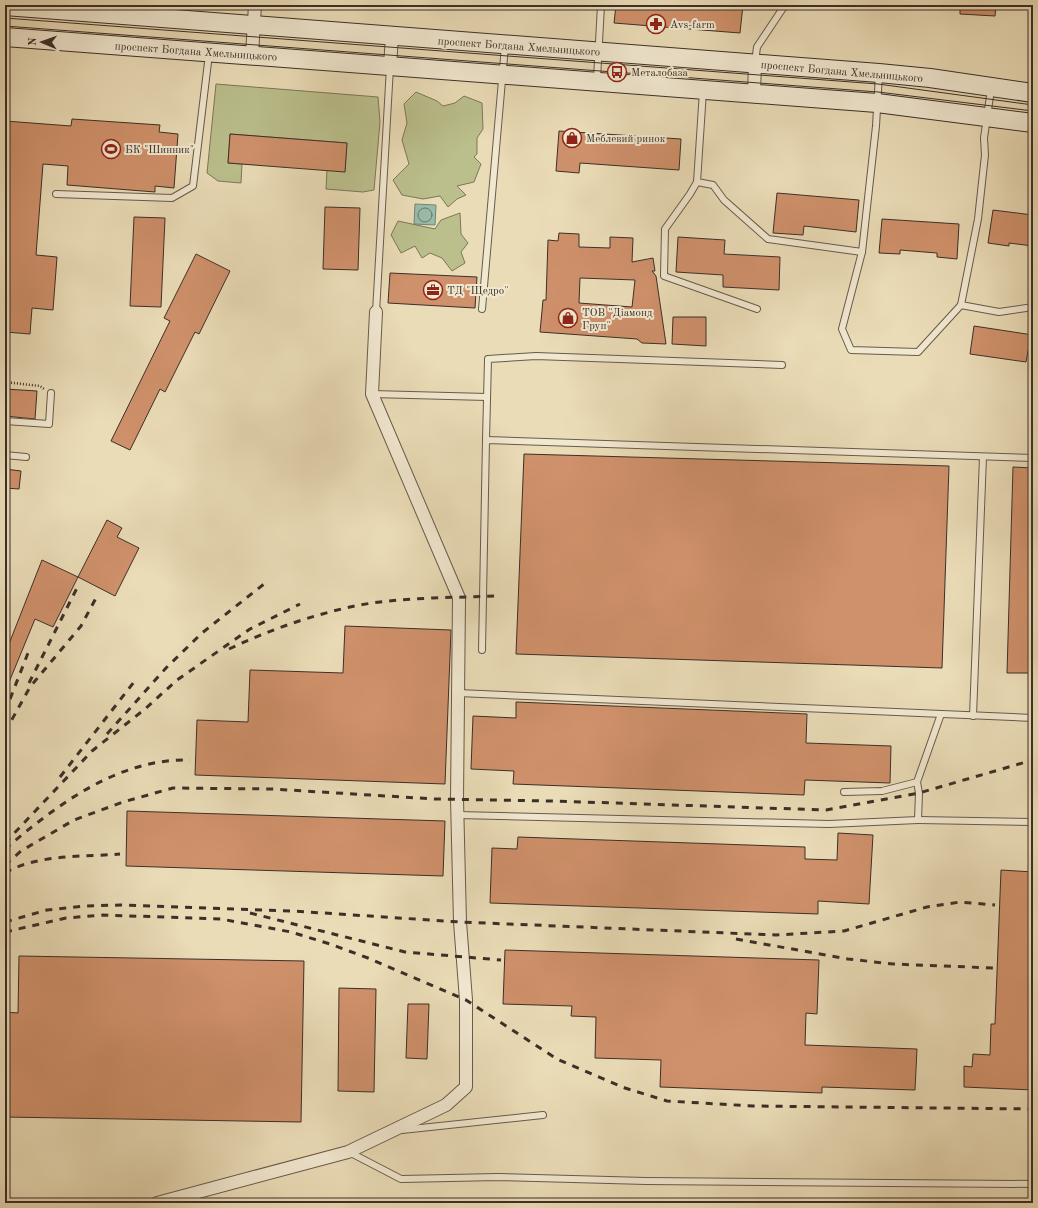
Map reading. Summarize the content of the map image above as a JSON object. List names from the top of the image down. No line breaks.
{"streets":{"main road":["проспект Богдана Хмельницького"]},"places":{"pharmacy":["Avs-farm"],"bus stop":["Металобаза"],"shop":["Меблевий ринок","ТОВ \"Діамонд Груп\""],"sports":["БК \"Шинник\""],"office":["ТД \"Щедро\""]},"north":"left"}
